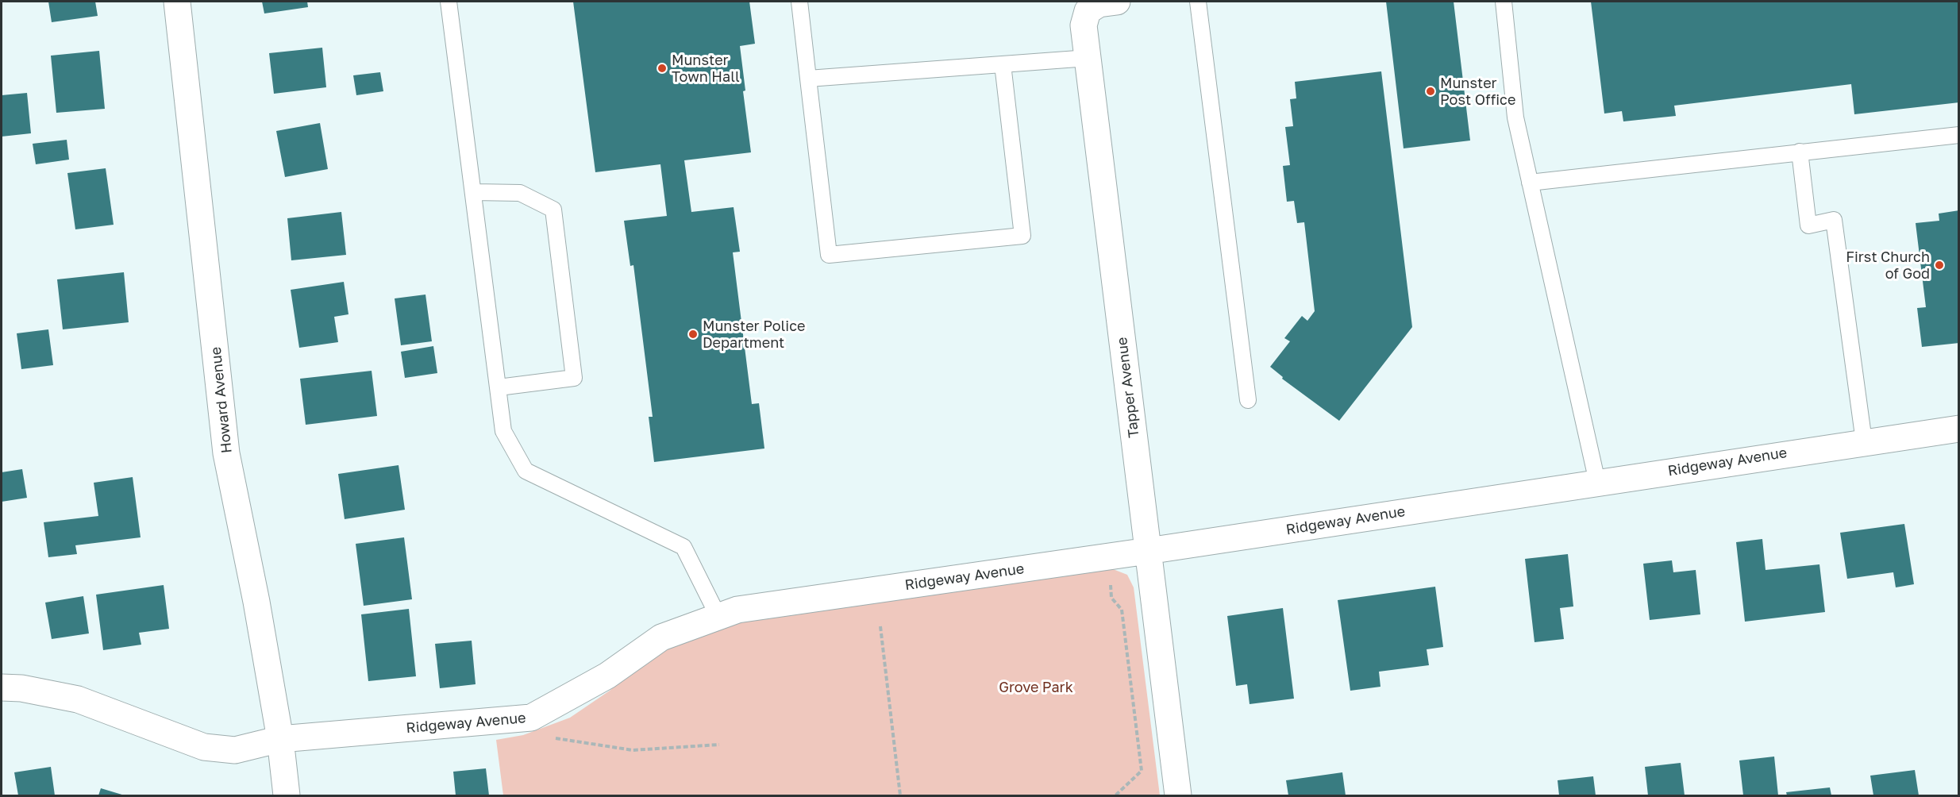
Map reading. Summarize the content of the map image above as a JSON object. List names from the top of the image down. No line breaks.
{"streets":{"street":["Tapper Avenue","Howard Avenue","Ridgeway Avenue"]},"crossings":[["Tapper Avenue","Ridgeway Avenue"],["Howard Avenue","Ridgeway Avenue"]],"parks":["Grove Park"],"places":["Munster Town Hall","Munster Post Office","First Church of God","Munster Police Department"]}
